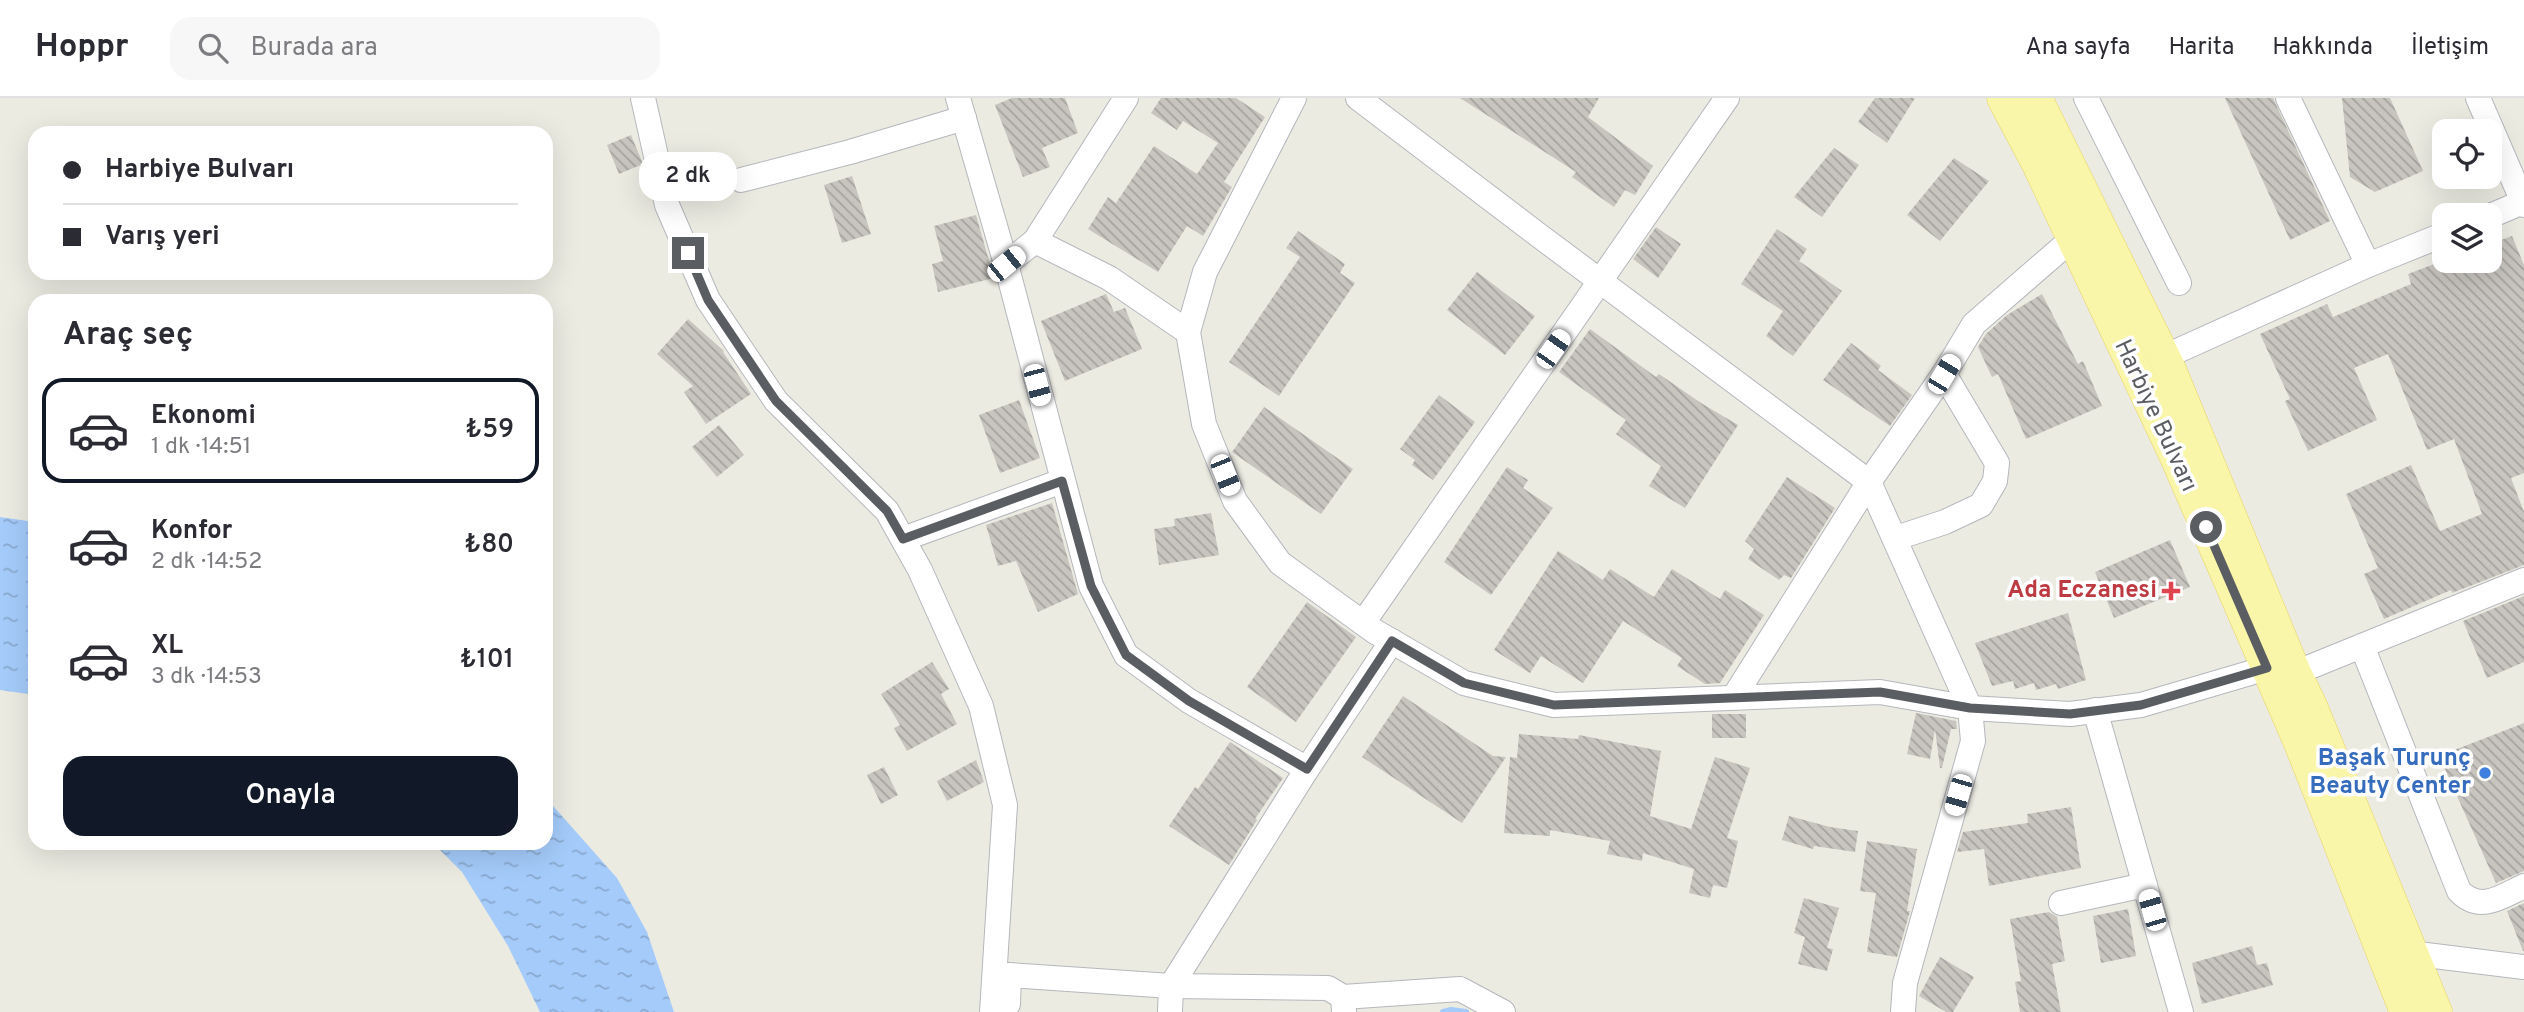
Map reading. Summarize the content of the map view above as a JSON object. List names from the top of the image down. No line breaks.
{"streets":{"main road":["Harbiye Bulvarı"]},"places":{"health":["Ada Eczanesi"],"other":["Başak Turunç Beauty Center"]},"page":{"header":"Hoppr","search":"Burada ara","nav":["Ana sayfa","Harita","Hakkında","İletişim"],"banner":["Harbiye Bulvarı","Varış yeri"],"bubble":"2 dk","heading":"Araç seç","list":[{"name":"Ekonomi","note":"1 dk · 14:51","value":"₺59"},{"name":"Konfor","note":"2 dk · 14:52","value":"₺80"},{"name":"XL","note":"3 dk · 14:53","value":"₺101"}],"buttons":"Onayla"}}
